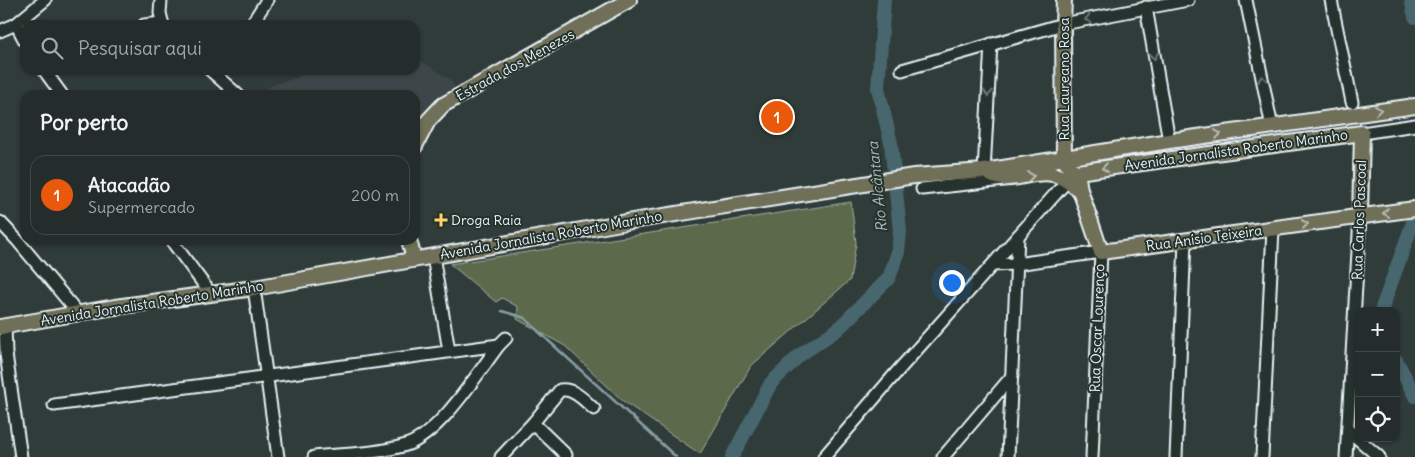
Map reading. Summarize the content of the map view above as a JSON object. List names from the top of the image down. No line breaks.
{"streets":{"main road":["Estrada dos Menezes","Rua Laureano Rosa","Avenida Jornalista Roberto Marinho","Rua Carlos Pascoal","Rua Anísio Teixeira","Rua Oscar Lourenço"]},"crossings":[["Rua Laureano Rosa","Avenida Jornalista Roberto Marinho"],["Avenida Jornalista Roberto Marinho","Rua Carlos Pascoal"],["Avenida Jornalista Roberto Marinho","Rua Oscar Lourenço"],["Rua Carlos Pascoal","Rua Anísio Teixeira"],["Rua Anísio Teixeira","Rua Oscar Lourenço"]],"water":["Rio Alcântara"],"places":{"health":["Droga Raia"]},"page":{"search":"Pesquisar aqui","heading":"Por perto","pins":"1","list":[{"mark":"1","name":"Atacadão","note":"Supermercado","value":"200 m"}],"map_buttons":["+","−"]}}
